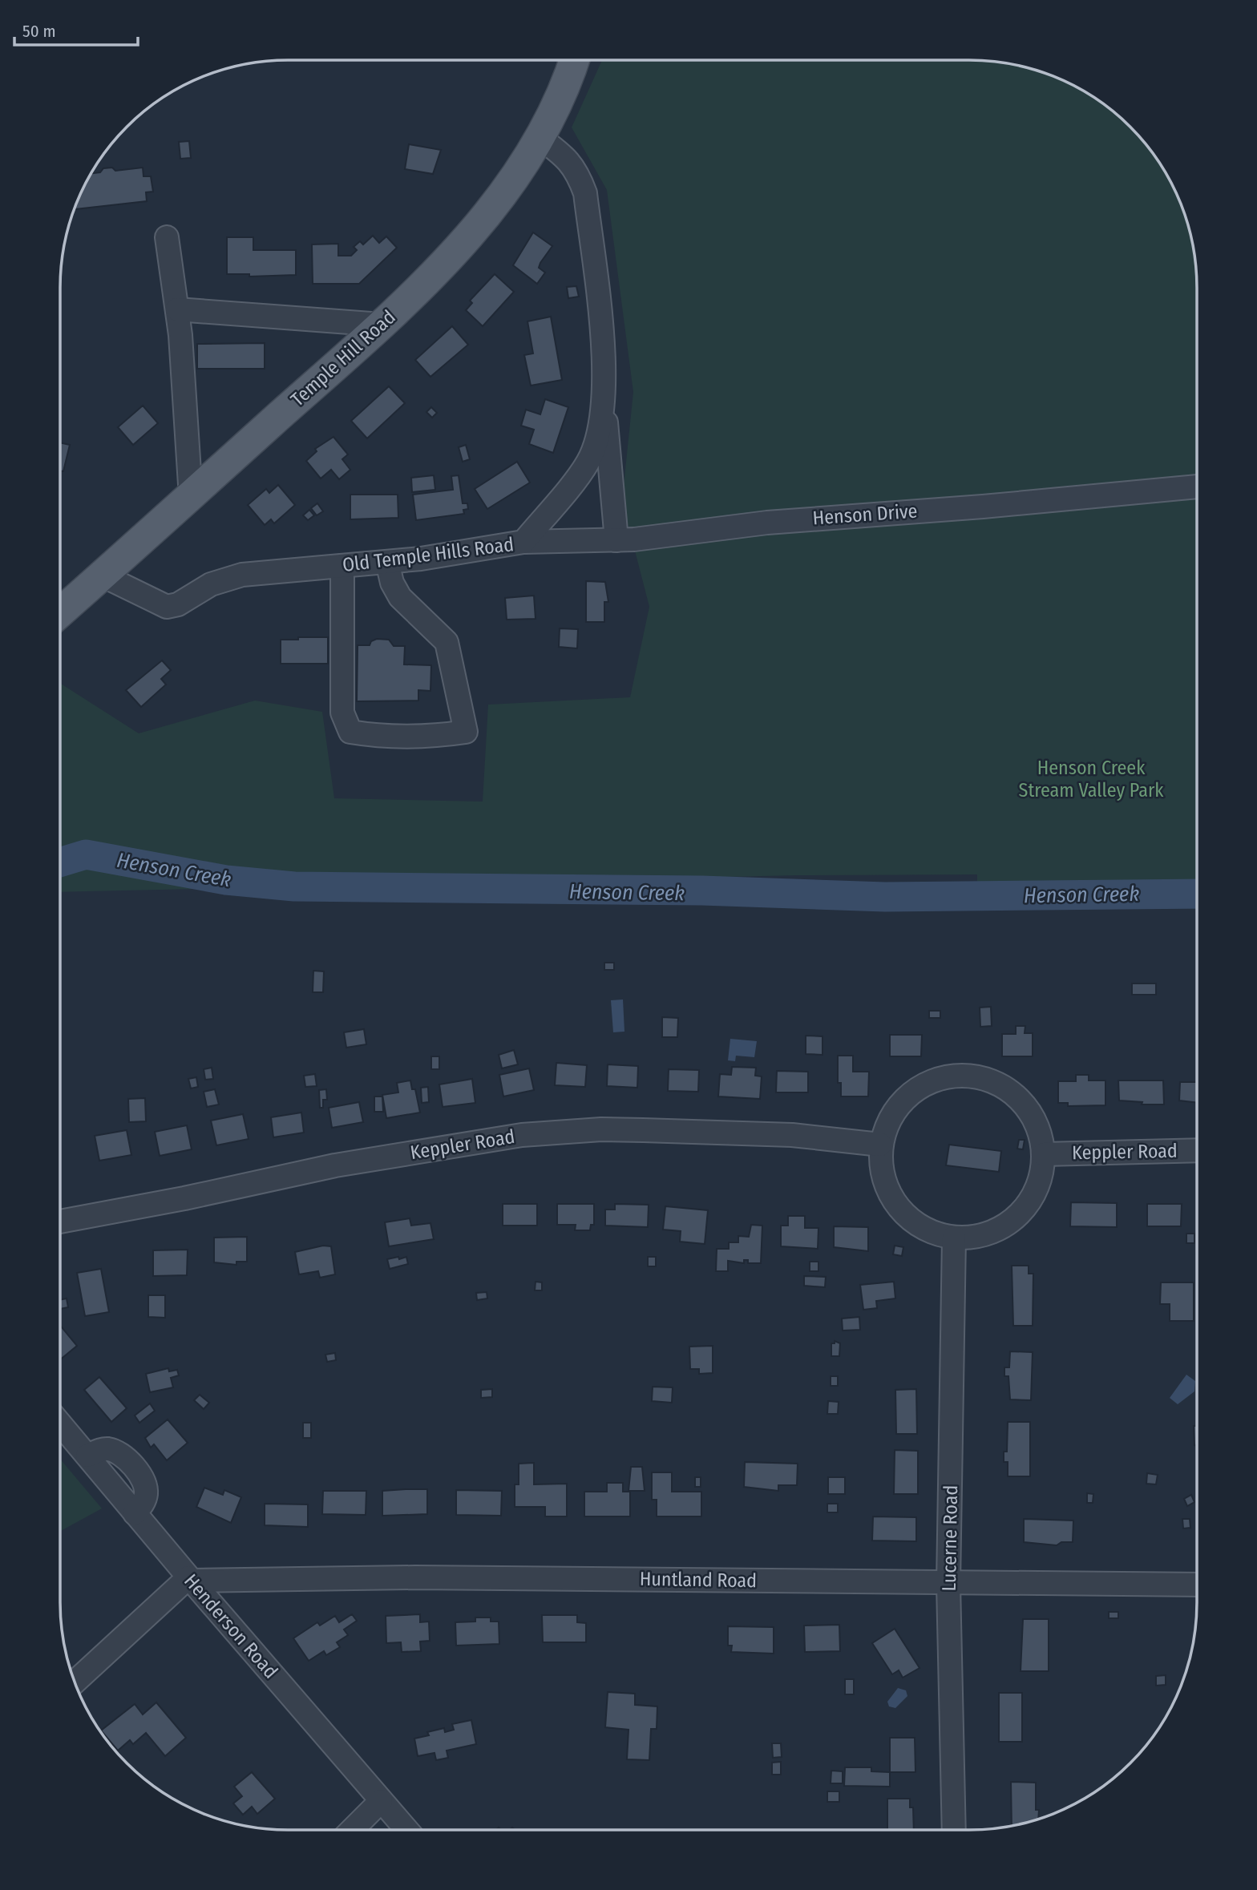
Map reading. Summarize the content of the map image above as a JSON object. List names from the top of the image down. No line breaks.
{"streets":{"main road":["Temple Hill Road"],"street":["Henson Drive","Old Temple Hills Road","Keppler Road","Lucerne Road","Huntland Road","Henderson Road"]},"crossings":[["Temple Hill Road","Old Temple Hills Road"],["Henson Drive","Old Temple Hills Road"],["Keppler Road","Lucerne Road"],["Lucerne Road","Huntland Road"],["Huntland Road","Henderson Road"]],"water":["Henson Creek"],"parks":["Henson Creek Stream Valley Park"],"scale_bar":"50 m"}
